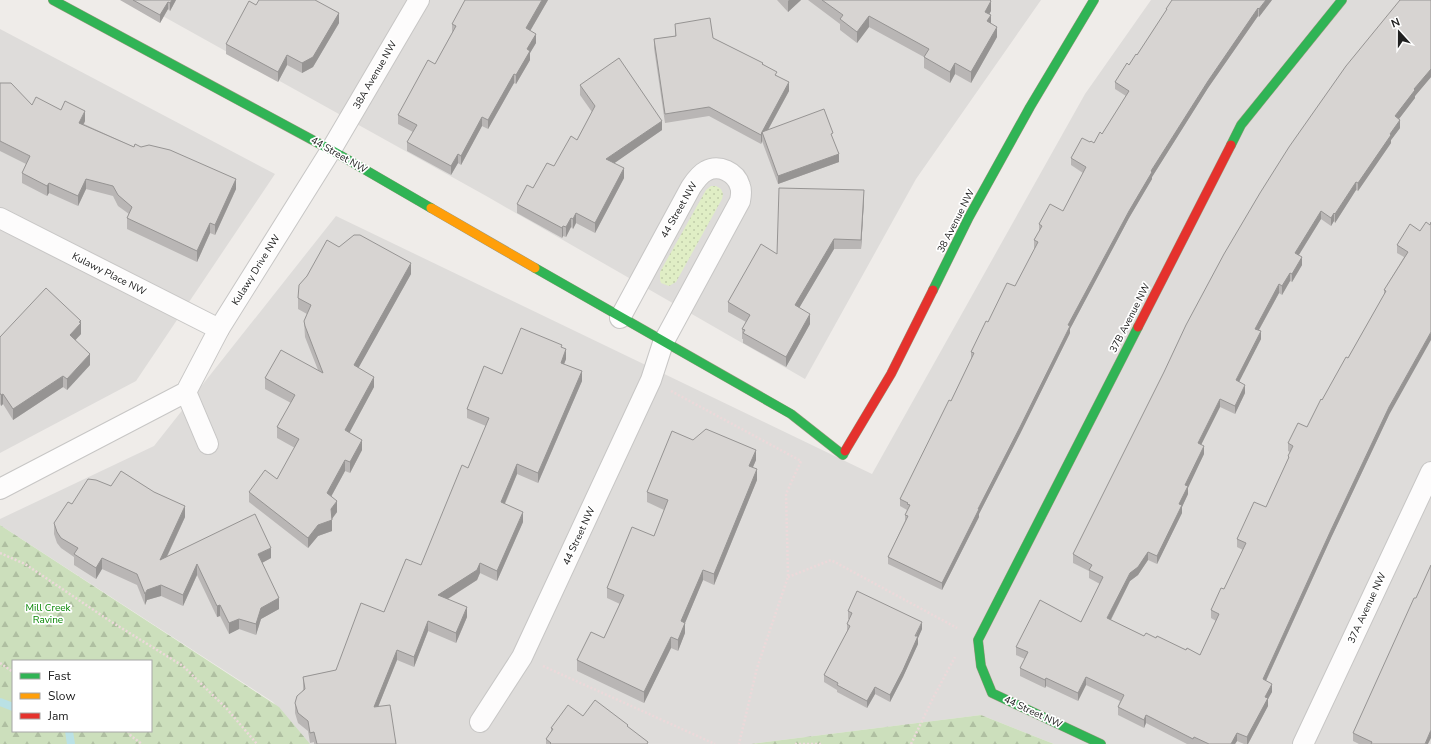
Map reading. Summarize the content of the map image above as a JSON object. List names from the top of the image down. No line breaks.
{"streets":{"street":["38A Avenue NW","44 Street NW","38 Avenue NW","Kulawy Drive NW","Kulawy Place NW","37B Avenue NW","37A Avenue NW"]},"crossings":[["38A Avenue NW","44 Street NW"],["38A Avenue NW","Kulawy Drive NW"],["44 Street NW","38 Avenue NW"],["44 Street NW","Kulawy Drive NW"],["44 Street NW","37B Avenue NW"],["Kulawy Drive NW","Kulawy Place NW"]],"parks":["Mill Creek Ravine"],"legend":["Fast","Slow","Jam"],"north":"top"}
